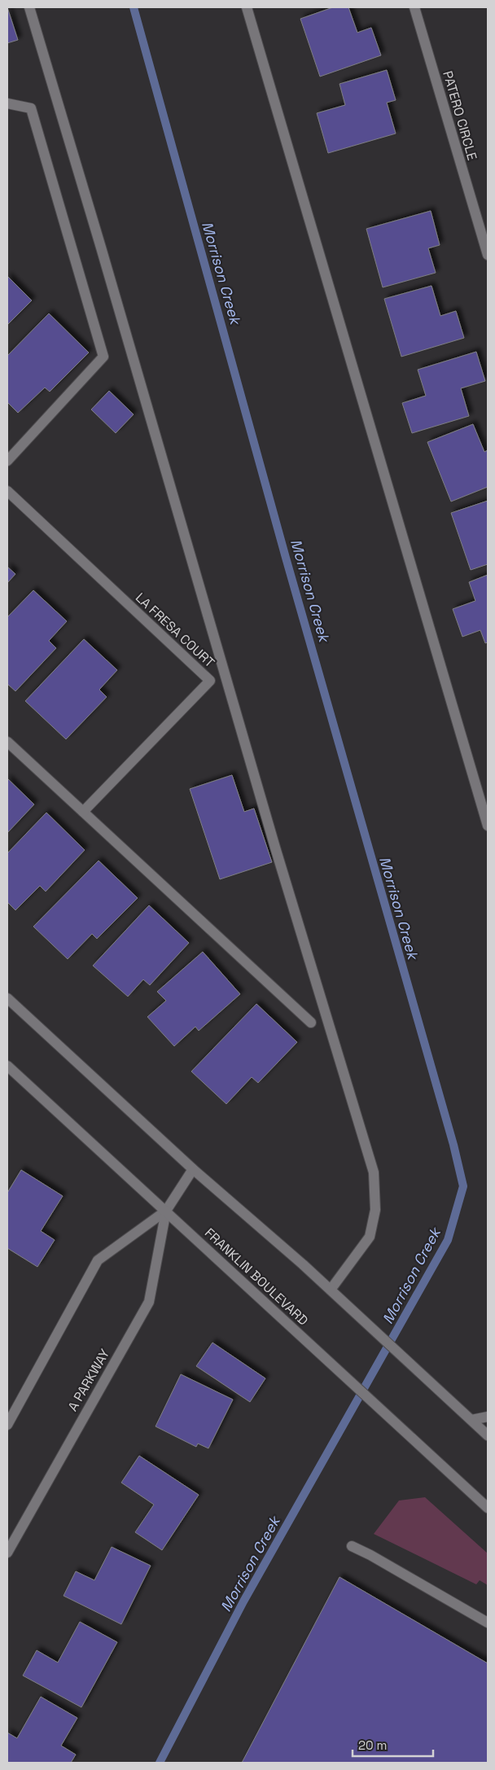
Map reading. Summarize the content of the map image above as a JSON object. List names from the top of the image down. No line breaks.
{"streets":{"street":["PATERO CIRCLE","LA FRESA COURT","FRANKLIN BOULEVARD","A PARKWAY"]},"crossings":[["FRANKLIN BOULEVARD","A PARKWAY"]],"water":["Morrison Creek"],"scale_bar":"20 m"}
